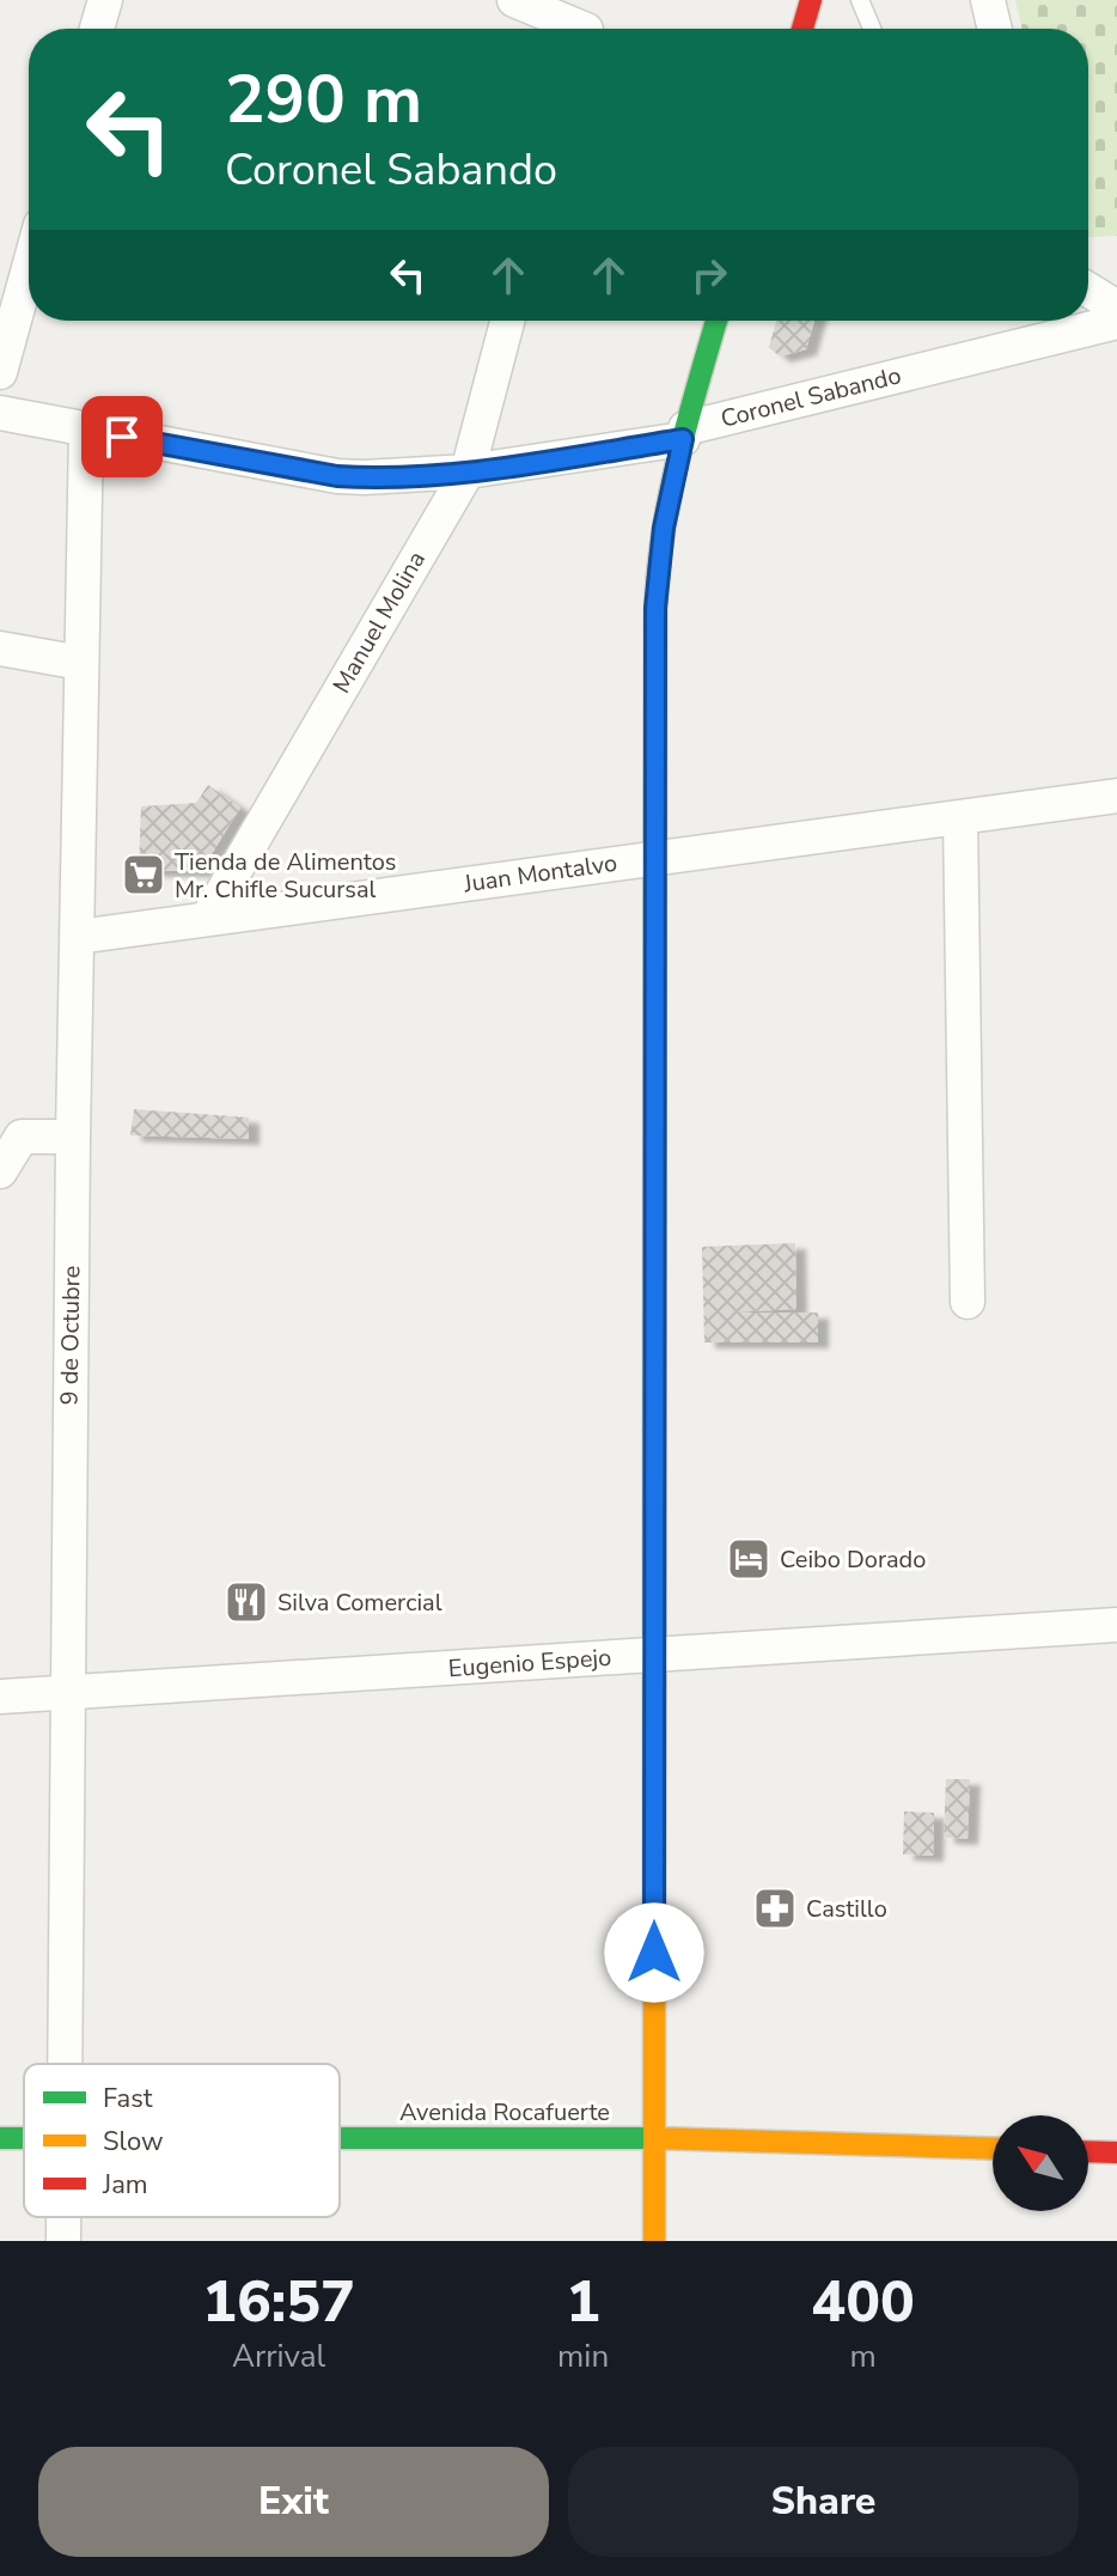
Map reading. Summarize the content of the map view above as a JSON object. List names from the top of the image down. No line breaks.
{"streets":{"main road":["Avenida Rocafuerte"],"street":["Coronel Sabando","Manuel Molina","Juan Montalvo","9 de Octubre","Eugenio Espejo"]},"crossings":[["Coronel Sabando","Manuel Molina"],["Coronel Sabando","9 de Octubre"],["Manuel Molina","Juan Montalvo"],["Juan Montalvo","9 de Octubre"],["9 de Octubre","Eugenio Espejo"]],"places":{"supermarket":["Tienda de Alimentos Mr. Chifle Sucursal"],"hotel":["Ceibo Dorado"],"restaurant":["Silva Comercial"],"pharmacy":["Castillo"]},"legend":["Fast","Slow","Jam"],"north":"top left","page":{"turn":["290 m","Coronel Sabando"],"eta":["16:57","Arrival","1","min","400","m"],"buttons":["Exit","Share"]}}
